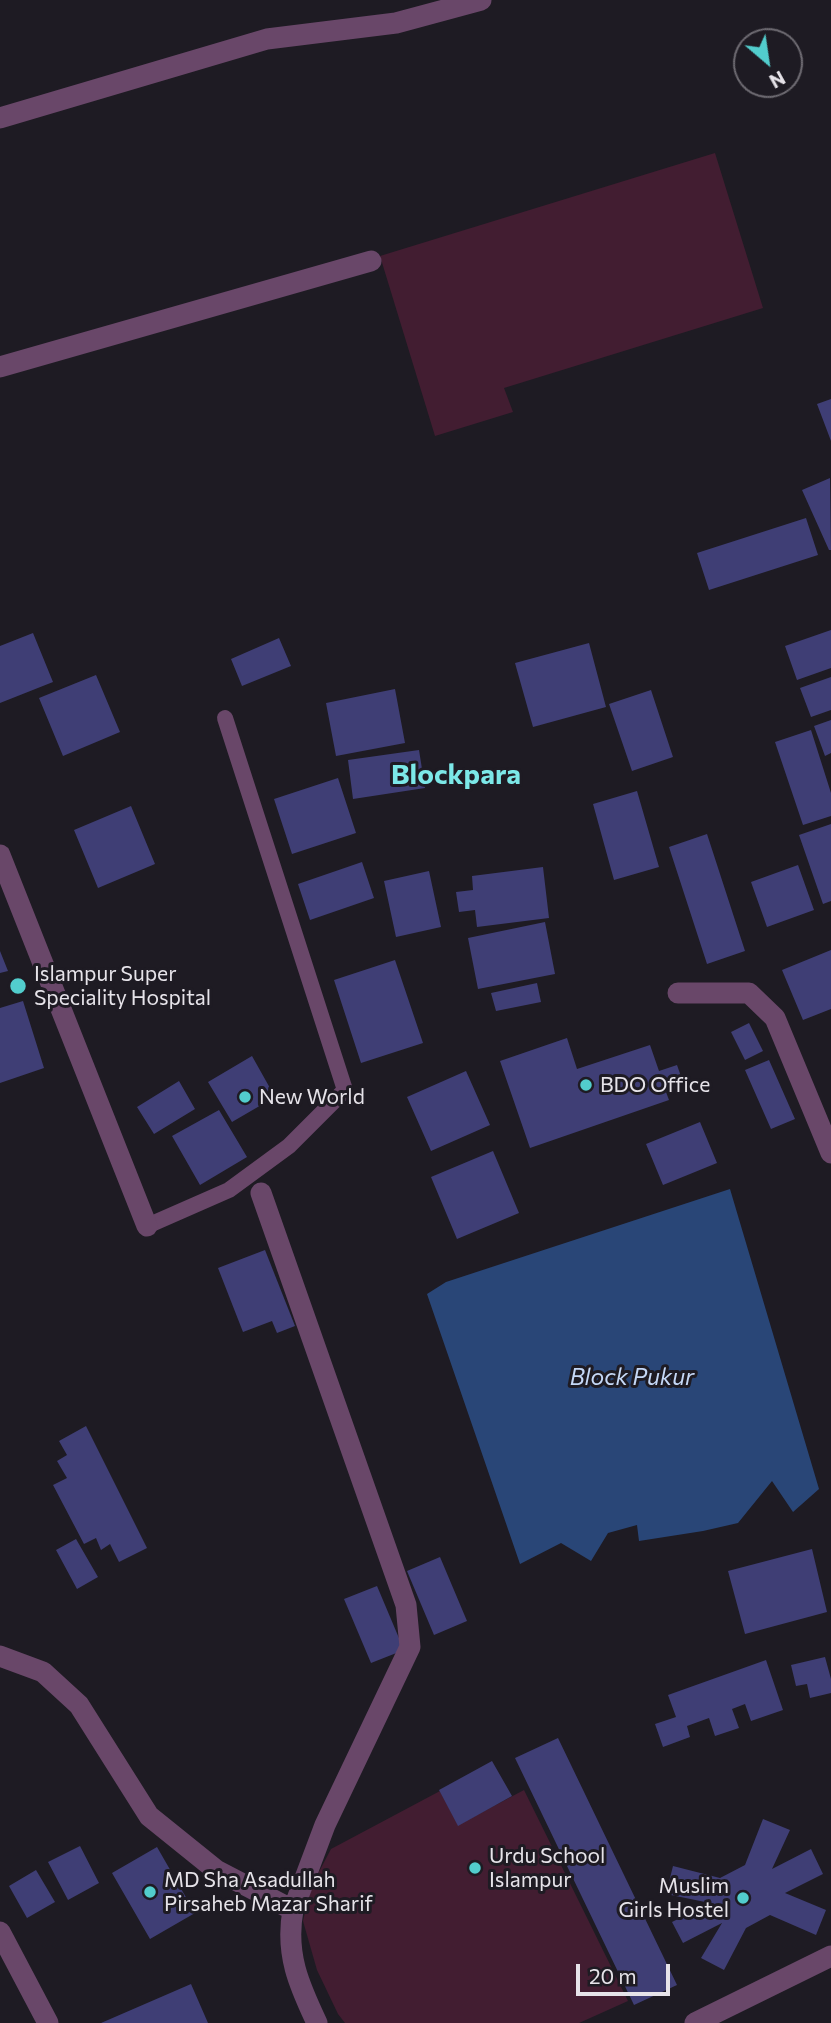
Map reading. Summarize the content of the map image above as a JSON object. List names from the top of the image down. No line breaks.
{"districts":["Blockpara"],"water":["Block Pukur"],"places":["Islampur Super Speciality Hospital","BDO Office","New World","Urdu School Islampur","MD Sha Asadullah Pirsaheb Mazar Sharif","Muslim Girls Hostel"],"scale_bar":"20 m","north":"bottom right"}
